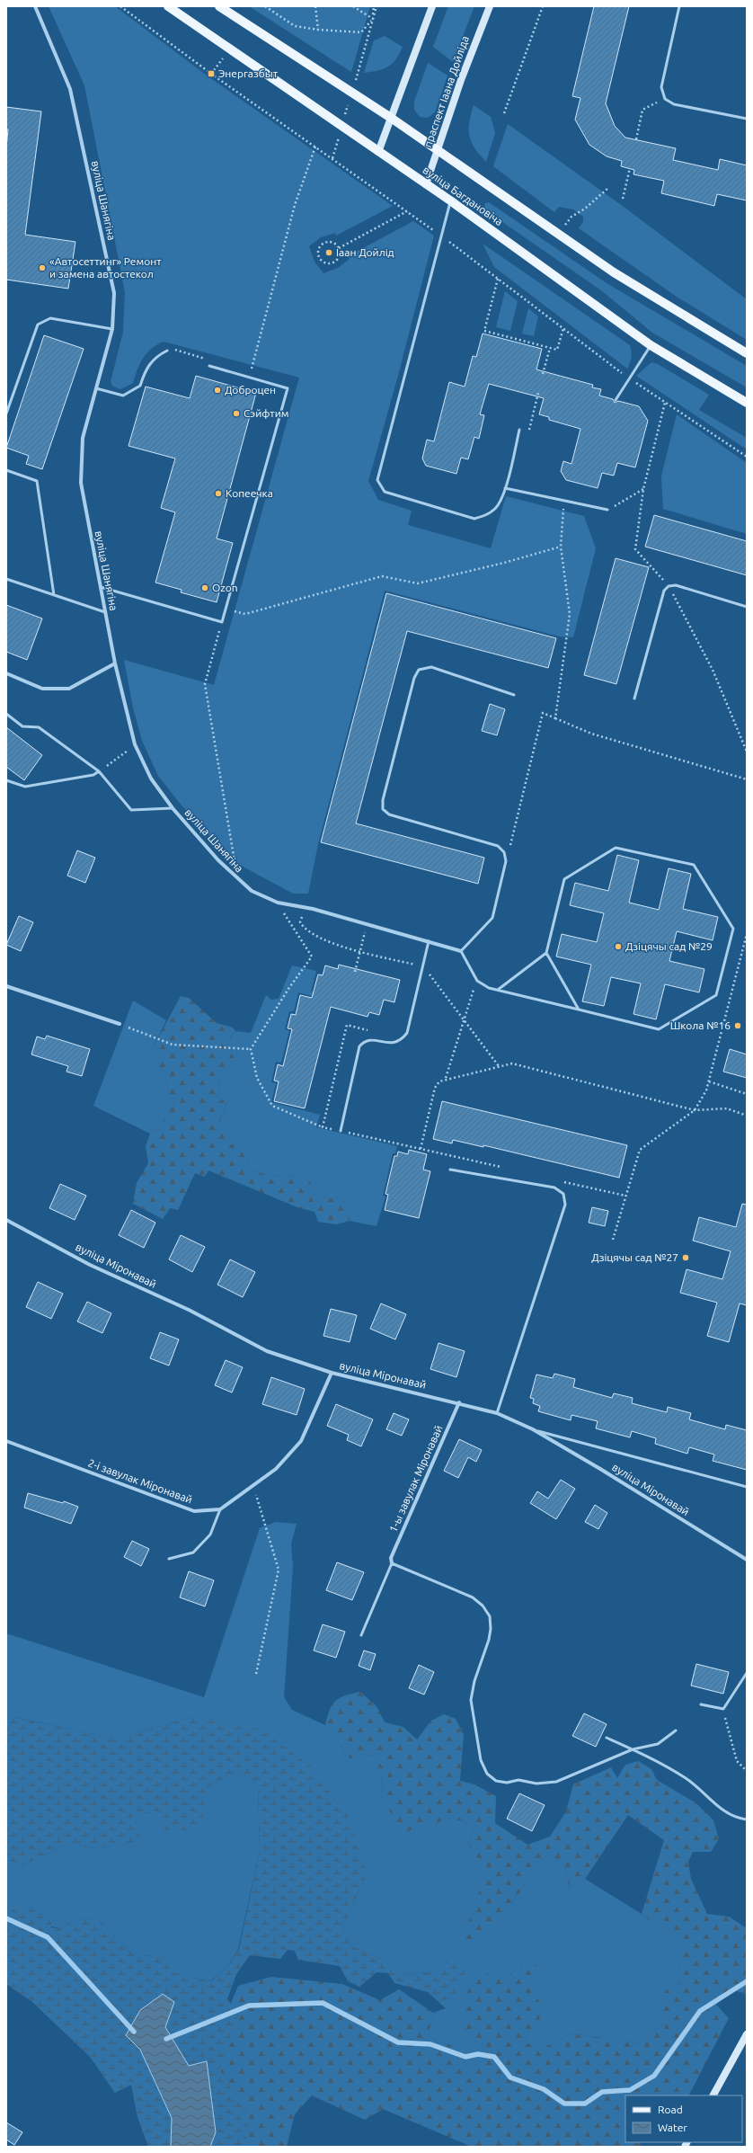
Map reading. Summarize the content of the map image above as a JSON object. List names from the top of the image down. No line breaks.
{"streets":{"main road":["праспект Іаана Дойліда","вуліца Багдановіча"],"street":["вуліца Шанягіна","вуліца Міронавай","1-ы завулак Міронавай","2-і завулак Міронавай"]},"crossings":[["праспект Іаана Дойліда","вуліца Багдановіча"],["вуліца Міронавай","1-ы завулак Міронавай"]],"places":{"transit":["Энергазбыт"],"other":["Іаан Дойлід","«Автосеттинг» Ремонт и замена автостекол","Доброцен","Сэйфтим","Копеечка","Ozon","Дзіцячы сад №29","Школа №16","Дзіцячы сад №27"]},"legend":["Road","Water"]}
